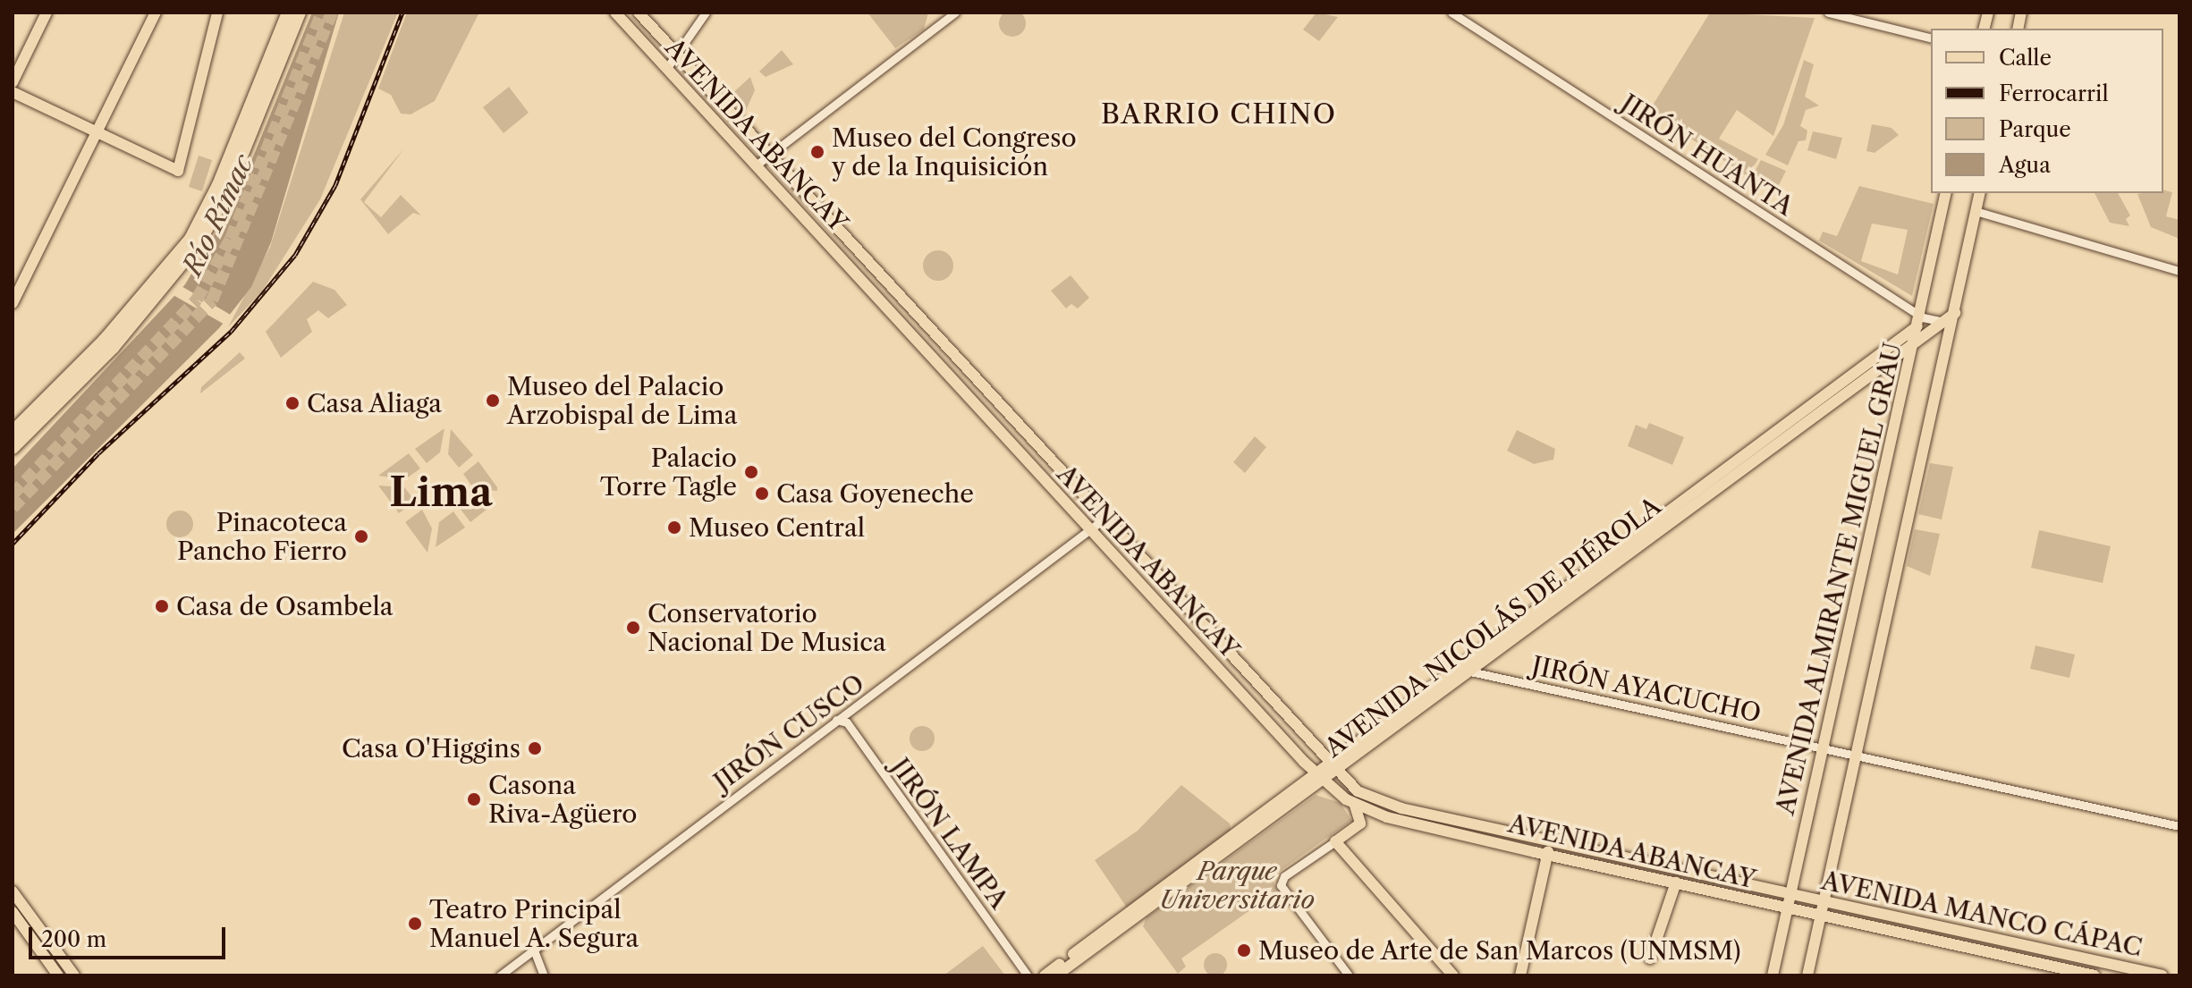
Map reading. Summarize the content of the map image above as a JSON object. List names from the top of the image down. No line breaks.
{"streets":{"main road":["AVENIDA ABANCAY","AVENIDA ALMIRANTE MIGUEL GRAU","AVENIDA NICOLÁS DE PIÉROLA","AVENIDA MANCO CÁPAC"],"street":["JIRÓN HUANTA","JIRÓN AYACUCHO","JIRÓN CUSCO","JIRÓN LAMPA"]},"crossings":[["AVENIDA ABANCAY","AVENIDA ALMIRANTE MIGUEL GRAU"],["AVENIDA ABANCAY","AVENIDA NICOLÁS DE PIÉROLA"],["AVENIDA ABANCAY","JIRÓN CUSCO"],["AVENIDA ABANCAY","AVENIDA MANCO CÁPAC"],["JIRÓN HUANTA","AVENIDA ALMIRANTE MIGUEL GRAU"],["JIRÓN HUANTA","AVENIDA NICOLÁS DE PIÉROLA"],["AVENIDA ALMIRANTE MIGUEL GRAU","AVENIDA NICOLÁS DE PIÉROLA"],["AVENIDA ALMIRANTE MIGUEL GRAU","JIRÓN AYACUCHO"],["AVENIDA ALMIRANTE MIGUEL GRAU","AVENIDA MANCO CÁPAC"],["AVENIDA NICOLÁS DE PIÉROLA","JIRÓN AYACUCHO"],["JIRÓN CUSCO","JIRÓN LAMPA"]],"districts":["BARRIO CHINO","Lima"],"water":["Río Rímac"],"parks":["Parque Universitario"],"places":["Museo del Congreso y de la Inquisición","Museo del Palacio Arzobispal de Lima","Casa Aliaga","Palacio Torre Tagle","Casa Goyeneche","Museo Central","Pinacoteca Pancho Fierro","Casa de Osambela","Conservatorio Nacional De Musica","Casa O'Higgins","Casona Riva-Agüero","Teatro Principal Manuel A. Segura","Museo de Arte de San Marcos (UNMSM)"],"legend":["Calle","Ferrocarril","Parque","Agua"],"scale_bar":"200 m"}
